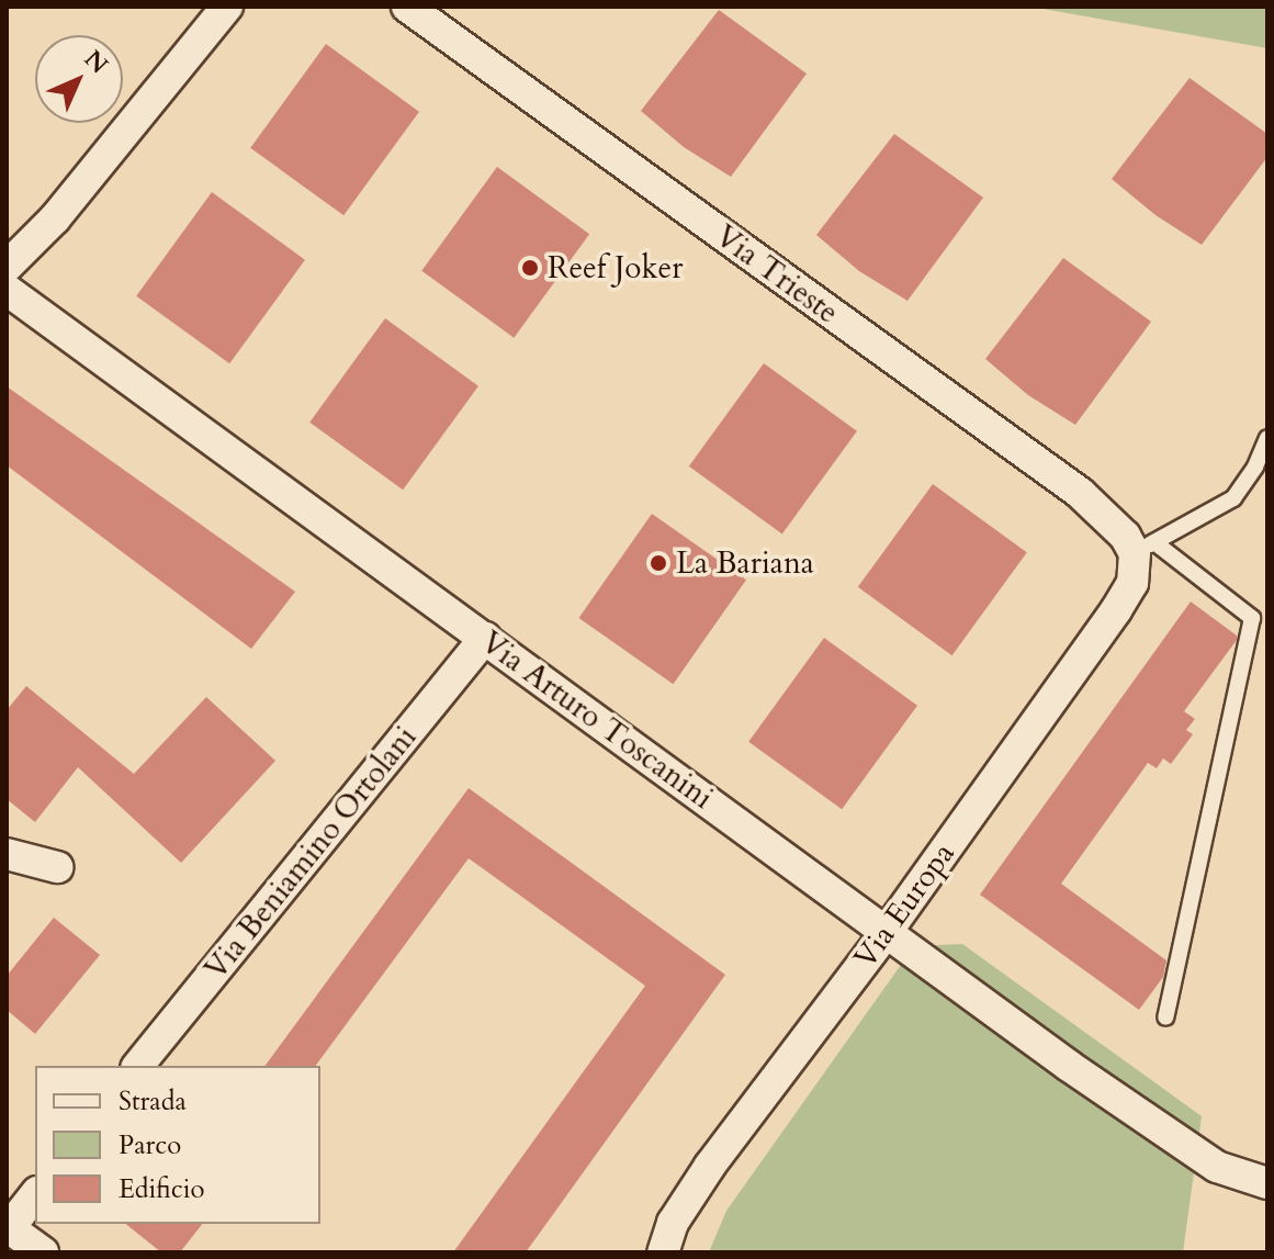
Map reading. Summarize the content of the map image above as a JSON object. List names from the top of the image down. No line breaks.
{"streets":{"street":["Via Trieste","Via Arturo Toscanini","Via Beniamino Ortolani","Via Europa"]},"crossings":[["Via Trieste","Via Europa"],["Via Arturo Toscanini","Via Beniamino Ortolani"],["Via Arturo Toscanini","Via Europa"]],"places":["Reef Joker","La Bariana"],"legend":["Strada","Parco","Edificio"],"north":"top right"}
